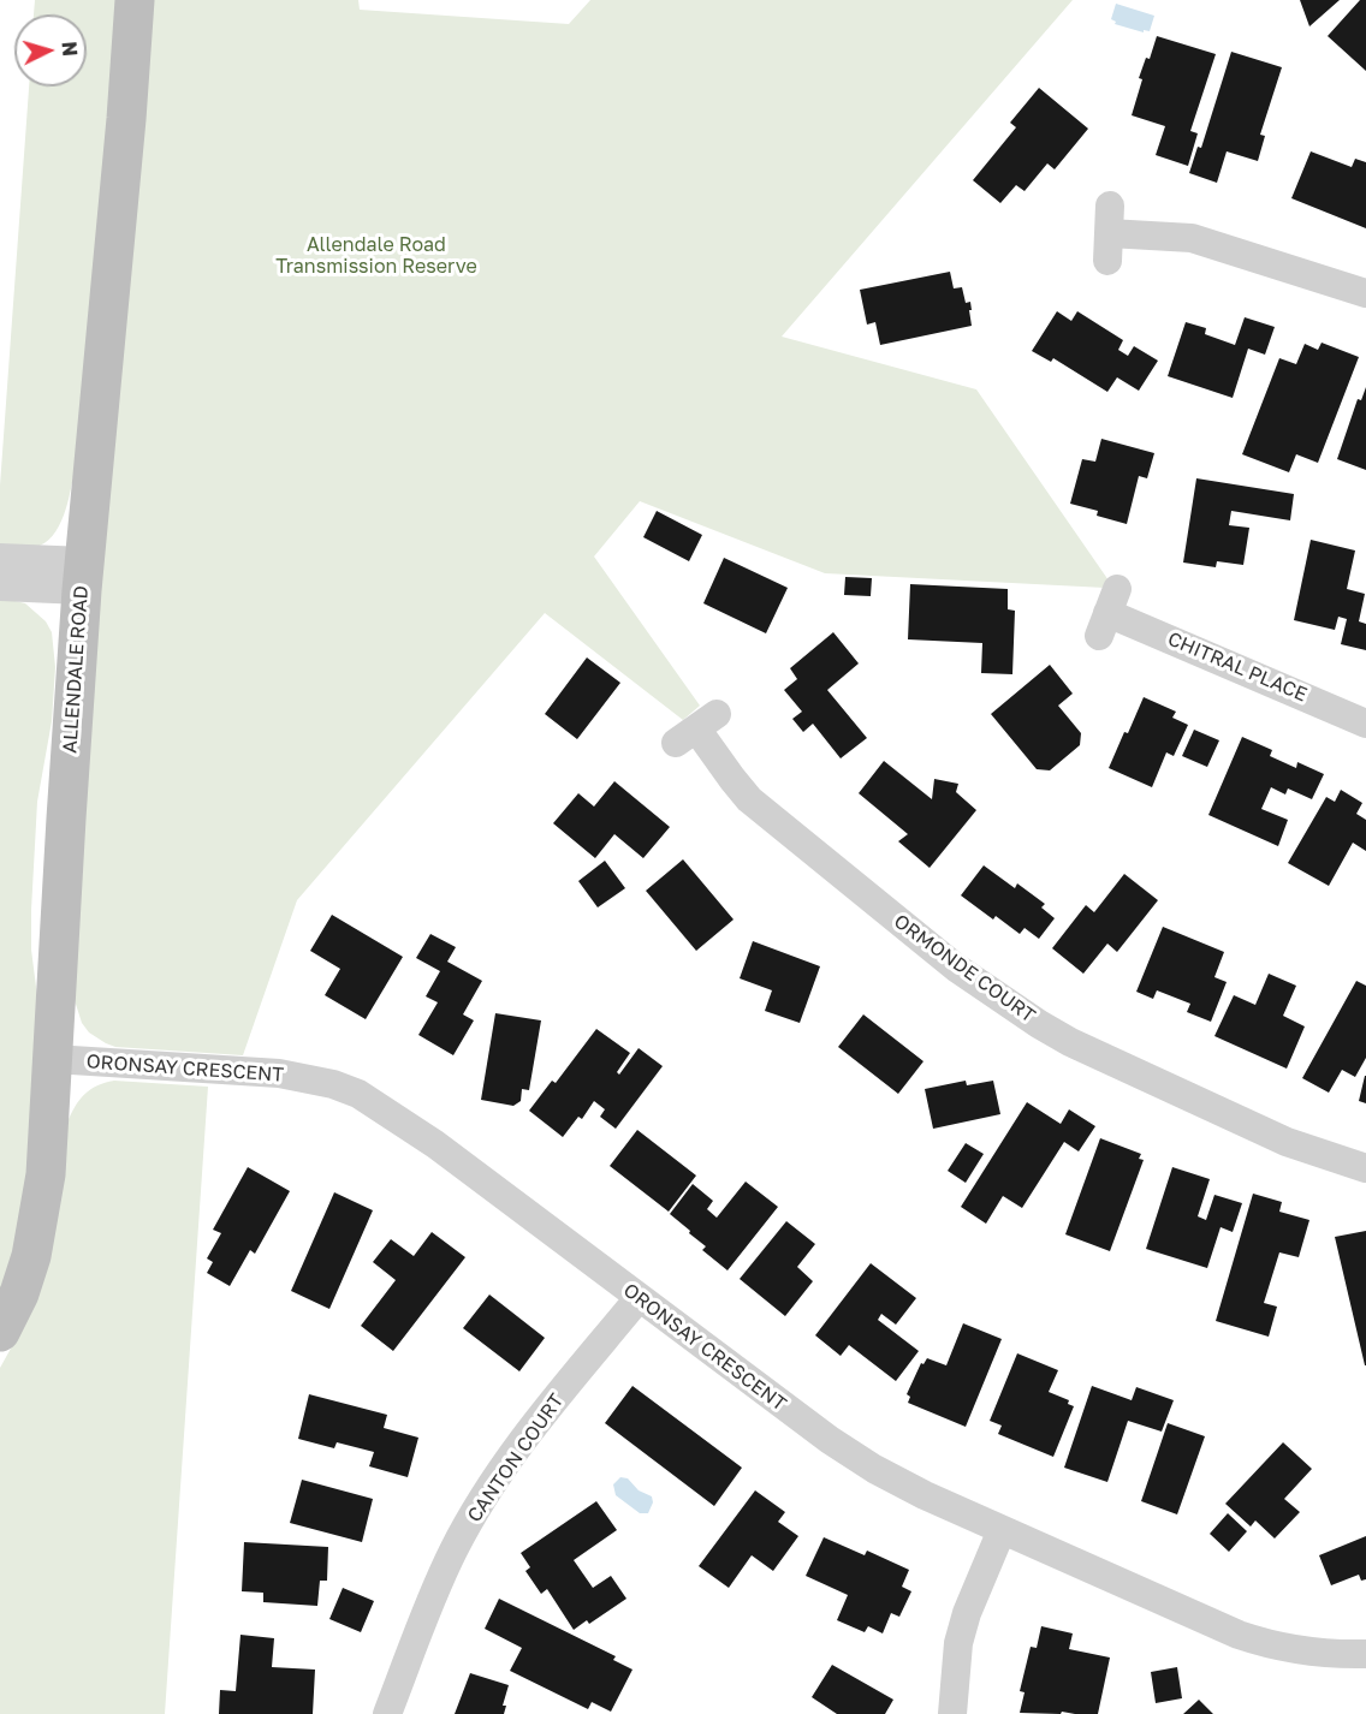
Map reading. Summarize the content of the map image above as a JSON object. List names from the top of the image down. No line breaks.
{"streets":{"street":["CHITRAL PLACE","ALLENDALE ROAD","ORMONDE COURT","ORONSAY CRESCENT","CANTON COURT"]},"crossings":[["ALLENDALE ROAD","ORONSAY CRESCENT"],["ORONSAY CRESCENT","CANTON COURT"]],"parks":["Allendale Road Transmission Reserve"],"north":"right"}
